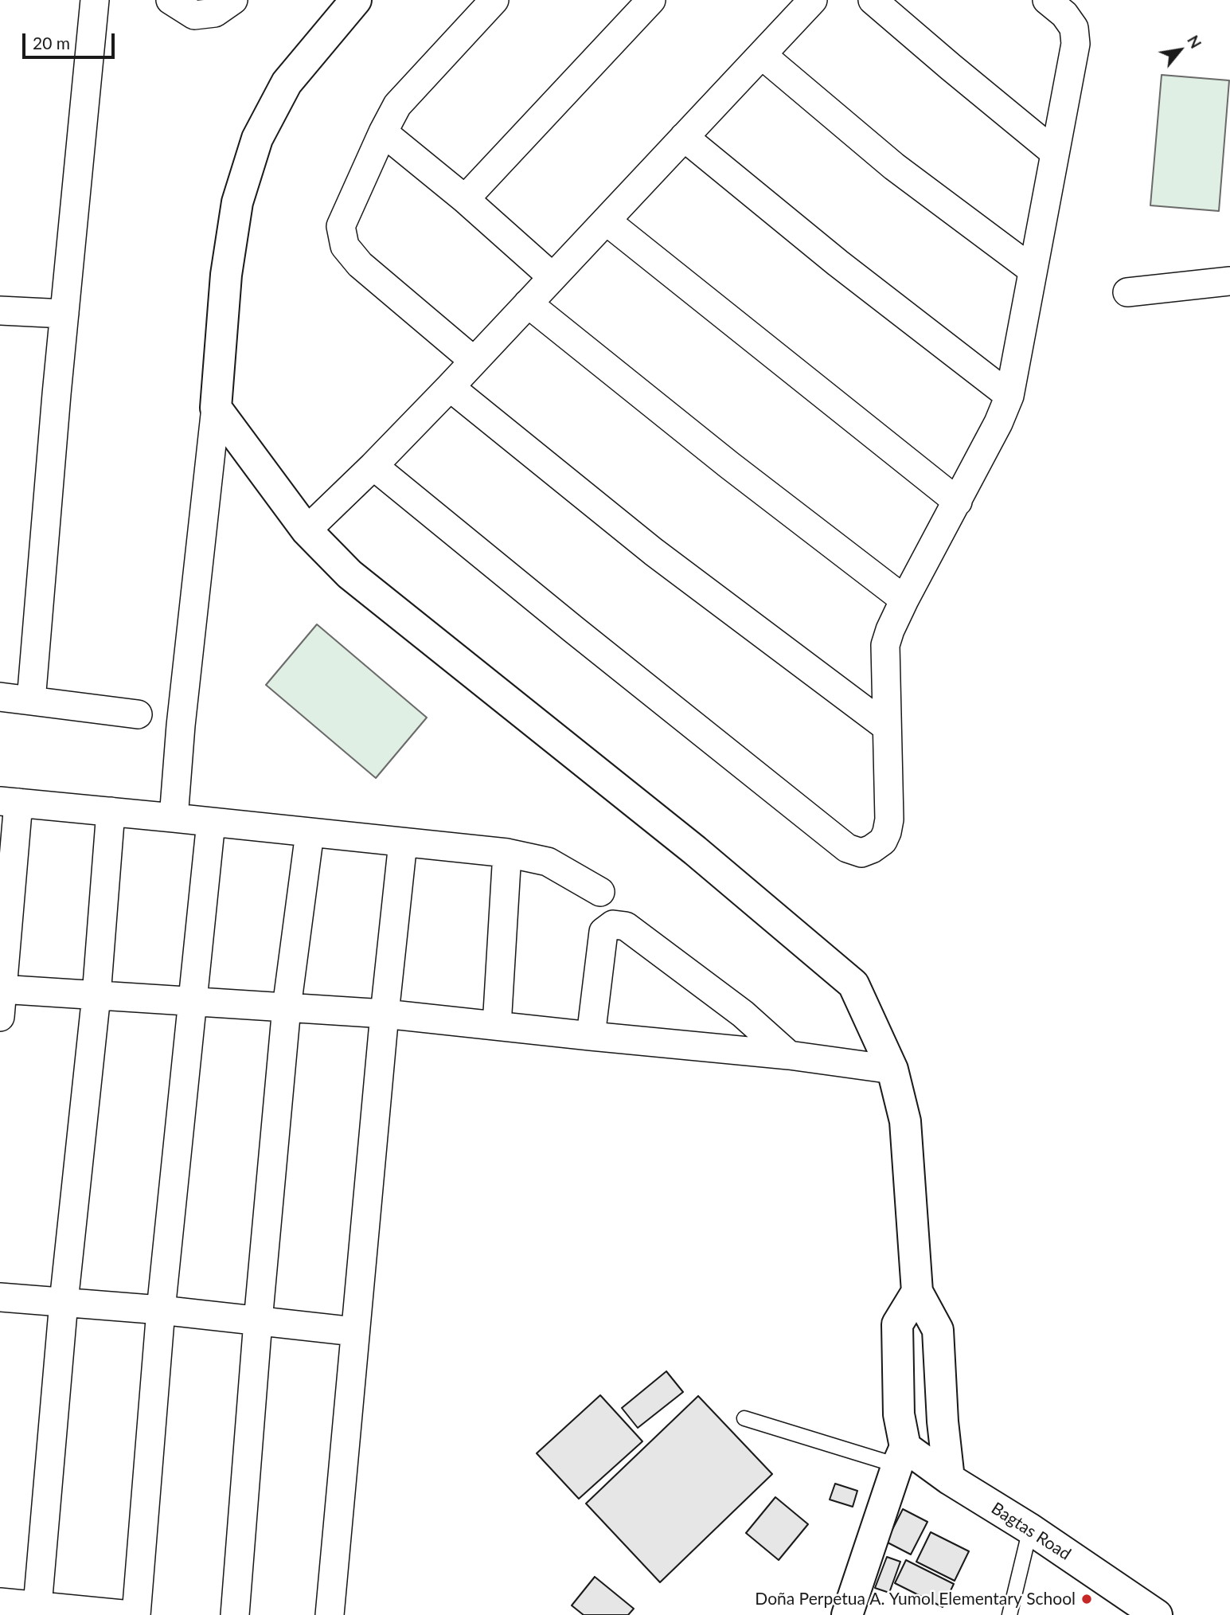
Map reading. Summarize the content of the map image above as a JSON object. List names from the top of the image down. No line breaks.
{"streets":{"street":["Bagtas Road"]},"places":["Doña Perpetua A. Yumol Elementary School"],"scale_bar":"20 m","north":"top right"}
